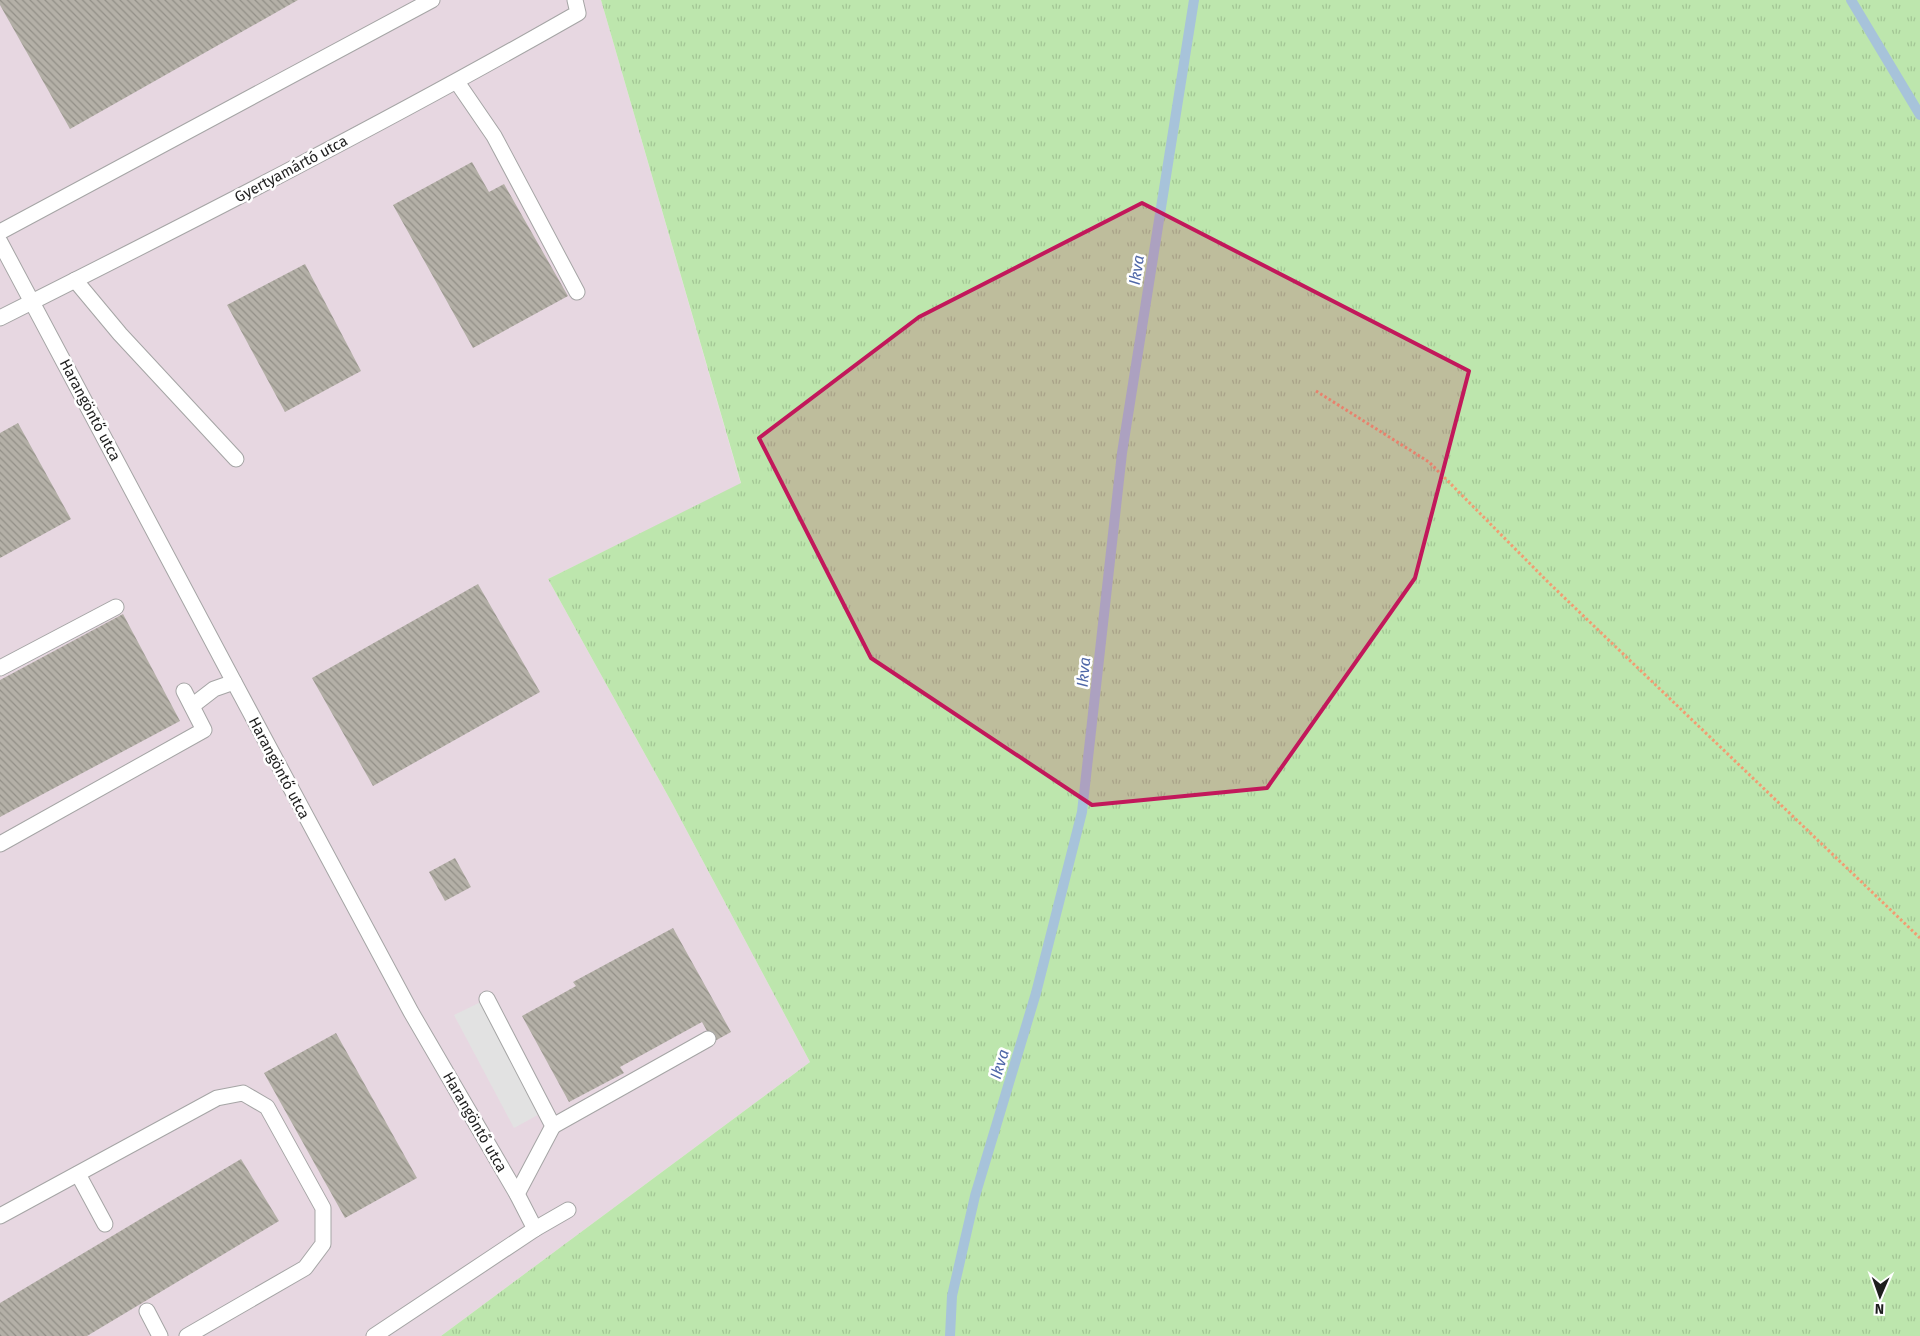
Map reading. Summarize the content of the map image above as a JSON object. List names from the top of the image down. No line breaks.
{"streets":{"lane":["Gyertyamártó utca","Harangöntő utca"]},"crossings":[["Gyertyamártó utca","Harangöntő utca"]],"water":["Ikva"],"north":"bottom"}
